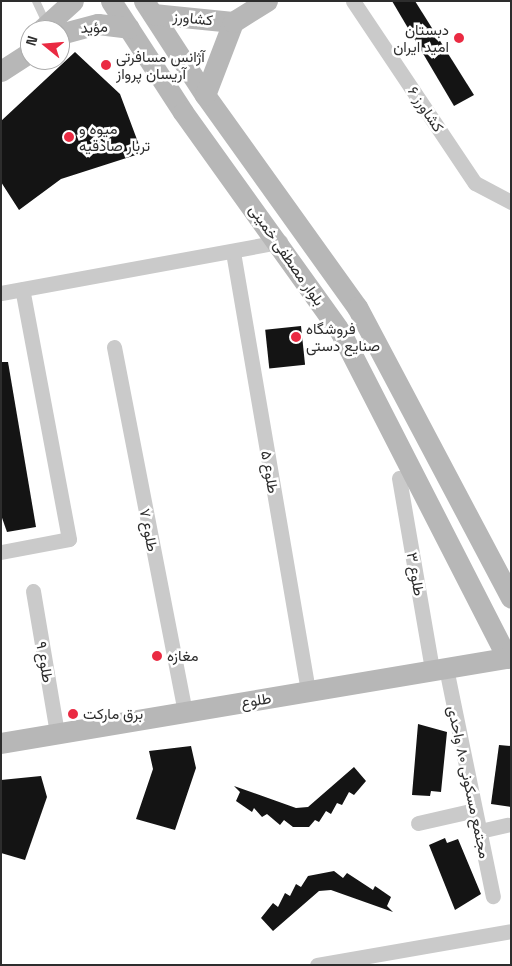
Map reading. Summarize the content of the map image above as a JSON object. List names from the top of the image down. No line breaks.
{"streets":{"street":["کشاورز","مؤید","کشاورز ۶","بلوار مصطفی خمینی","طلوع ۵","طلوع ۷","طلوع ۳","طلوع ۹","طلوع","مجتمع مسکونی ۸۰ واحدی"]},"crossings":[["کشاورز","بلوار مصطفی خمینی"],["مؤید","بلوار مصطفی خمینی"],["بلوار مصطفی خمینی","طلوع"],["طلوع ۵","طلوع"],["طلوع ۷","طلوع"],["طلوع ۳","طلوع"],["طلوع ۳","مجتمع مسکونی ۸۰ واحدی"],["طلوع ۹","طلوع"],["طلوع","مجتمع مسکونی ۸۰ واحدی"]],"places":["دبستان امید ایران","آژانس مسافرتی آریسان پرواز","میوه و تربار صادقیه","فروشگاه صنایع دستی","مغازه","برق مارکت"],"north":"left"}
